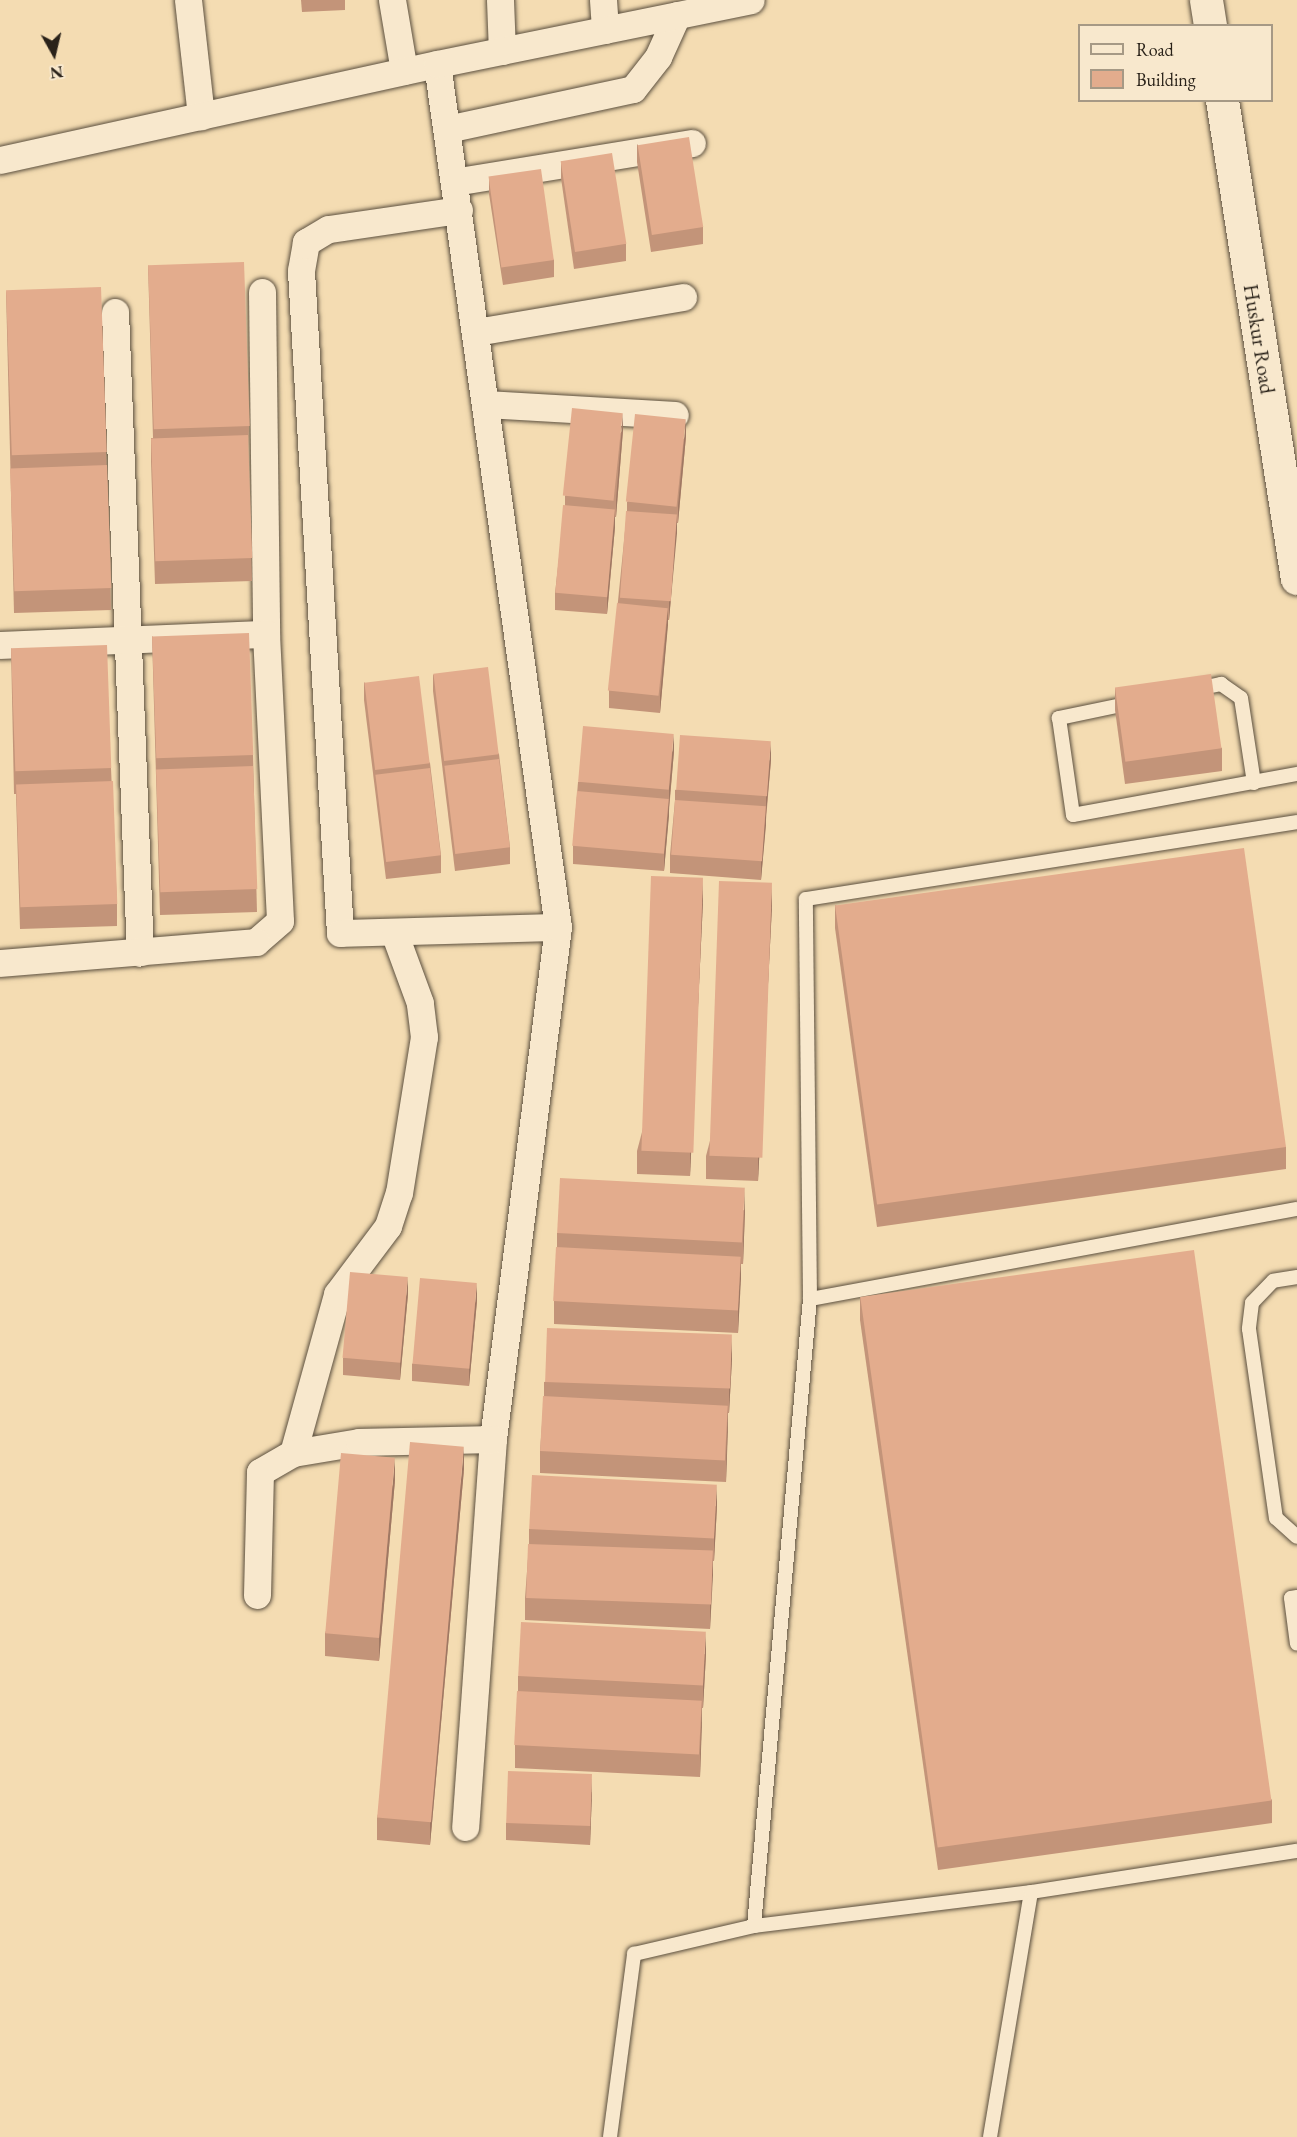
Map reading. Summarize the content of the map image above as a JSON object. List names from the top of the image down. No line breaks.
{"streets":{"street":["Huskur Road"]},"legend":["Road","Building"],"north":"bottom"}
